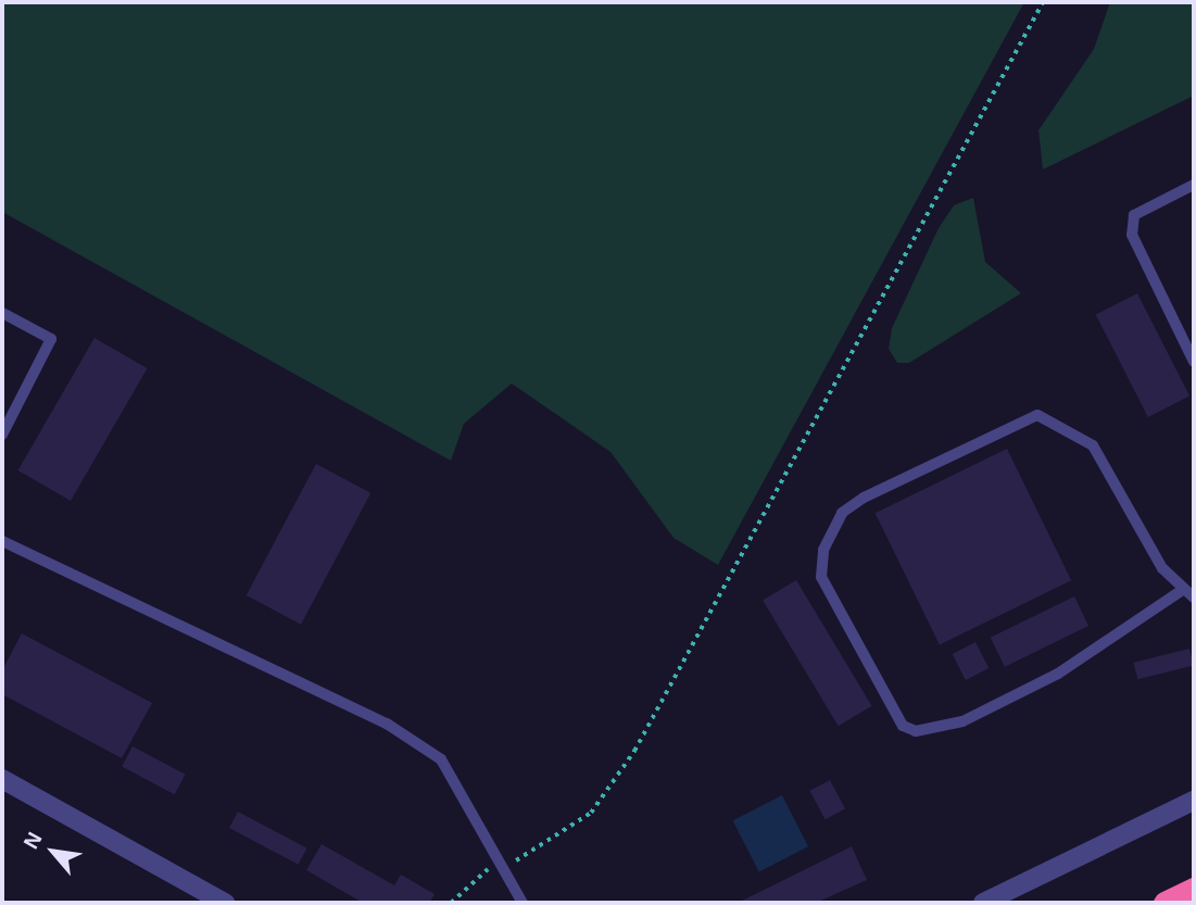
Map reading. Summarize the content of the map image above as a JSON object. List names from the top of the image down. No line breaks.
{"north":"top left"}
